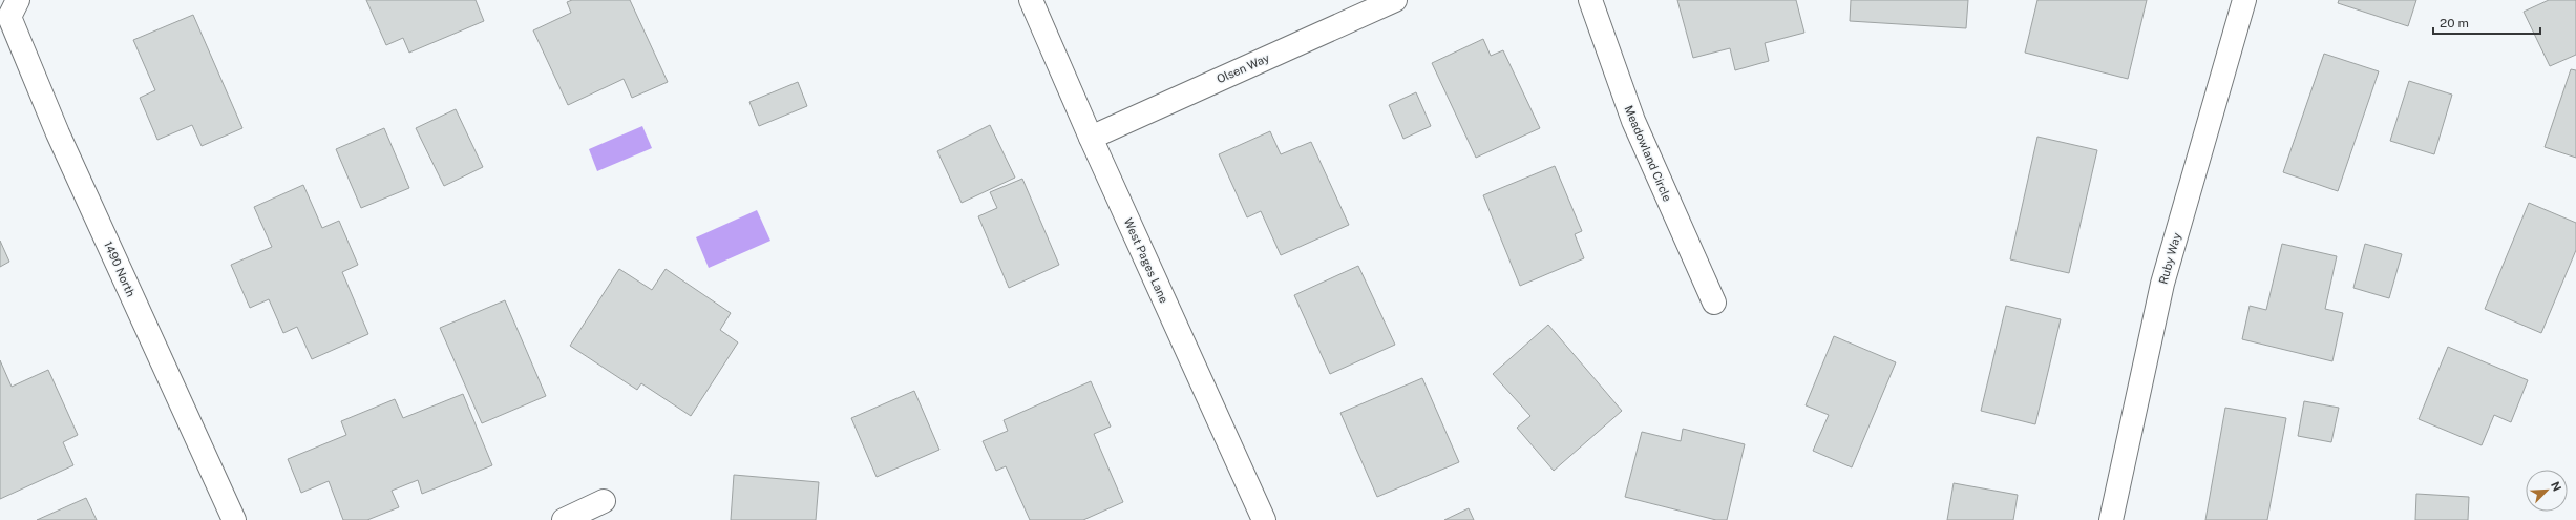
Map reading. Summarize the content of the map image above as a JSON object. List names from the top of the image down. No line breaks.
{"streets":{"street":["Olsen Way","Meadowland Circle","Ruby Way","West Pages Lane","1490 North"]},"crossings":[["Olsen Way","West Pages Lane"]],"scale_bar":"20 m","north":"top right"}
